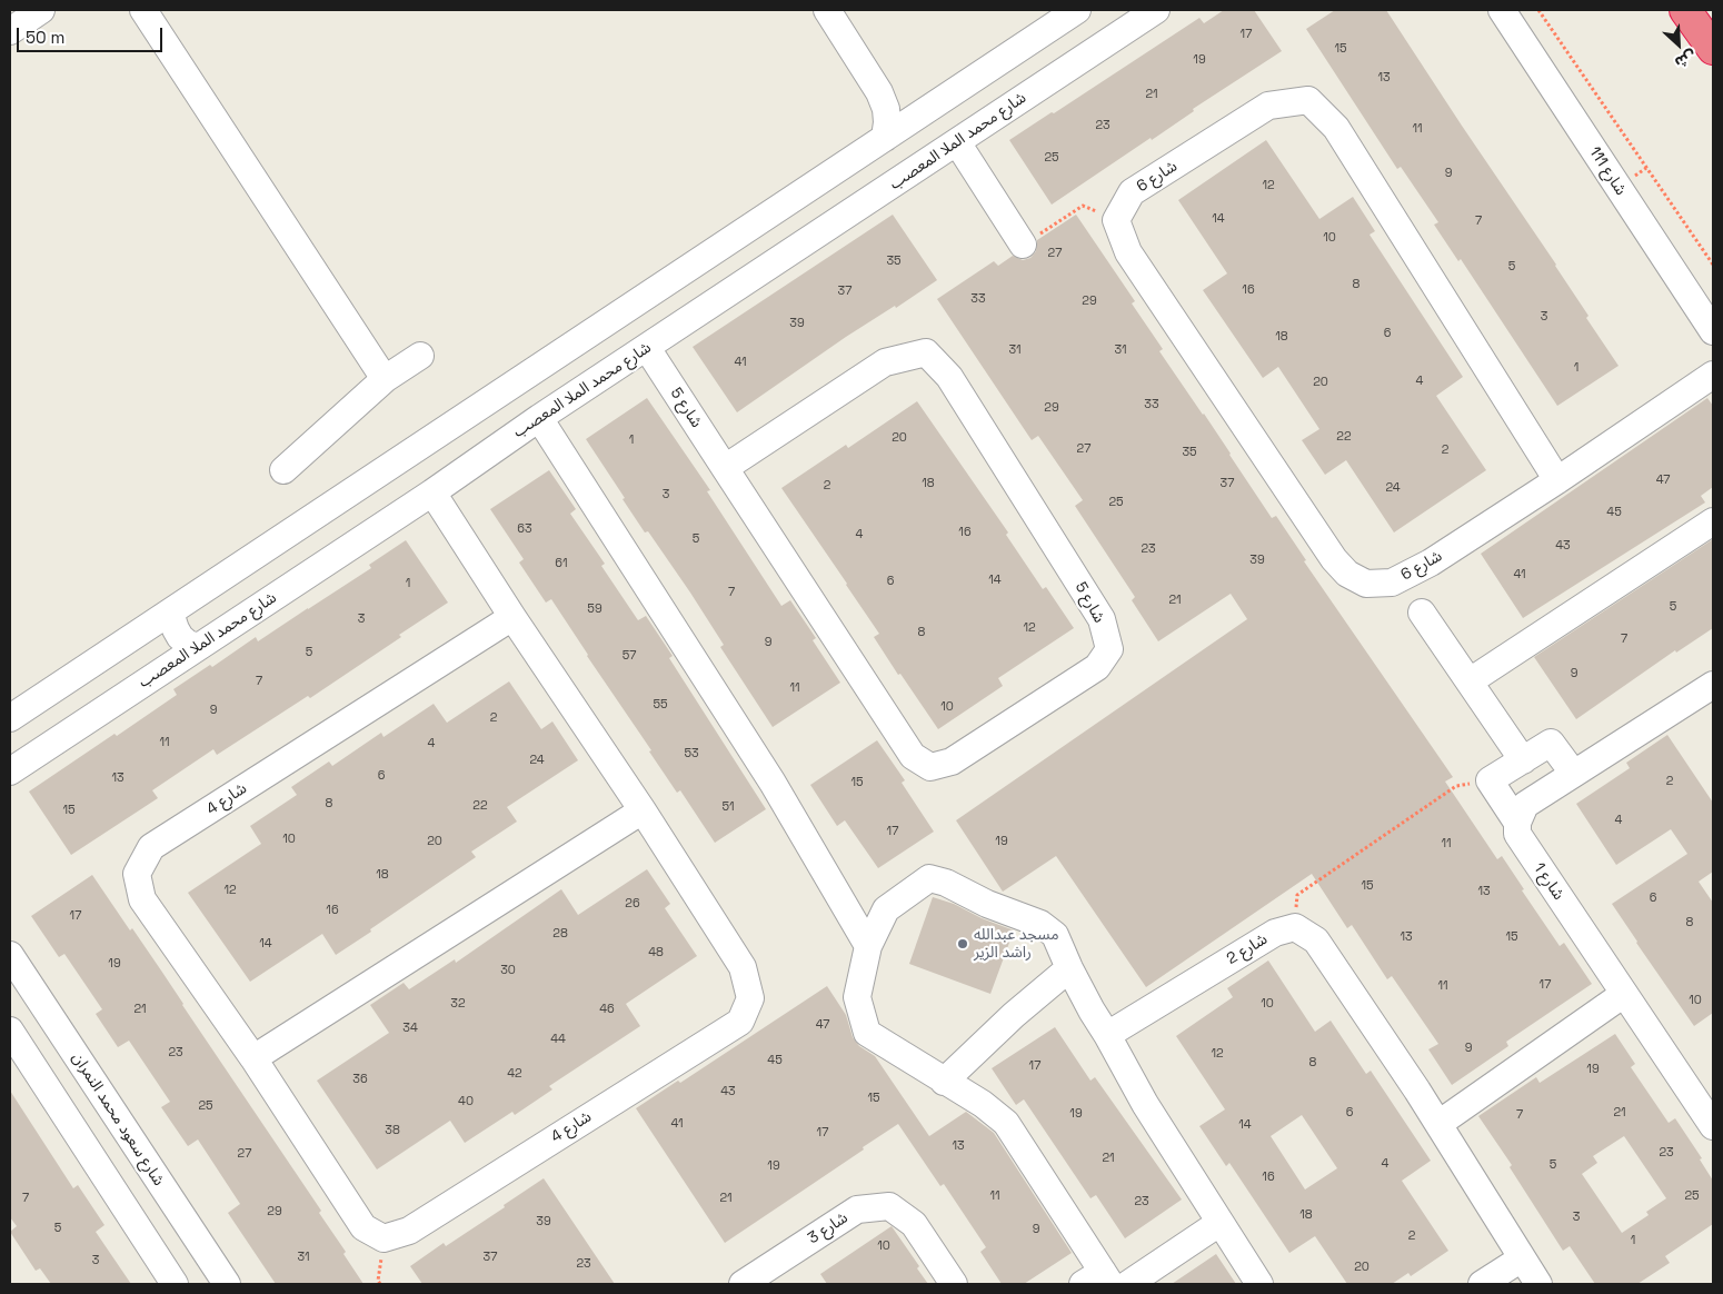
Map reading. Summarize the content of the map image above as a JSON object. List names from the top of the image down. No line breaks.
{"streets":{"street":["شارع محمد الملا المعصب","شارع 111","شارع 6","شارع 5","شارع 4","شارع 1","شارع 2","شارع سعود محمد النمران","شارع 3"]},"crossings":[["شارع محمد الملا المعصب","شارع 5"],["شارع محمد الملا المعصب","شارع 4"]],"places":["مسجد عبدالله راشد الزير"],"house_numbers":["17","15","19","13","21","23","11","25","9","12","14","7","10","27","35","5","8","16","37","33","29","3","39","6","18","31","31","41","1","4","20","33","29","22","20","1","27","2","35","47","18","37","2","24","3","25","45","63","16","4","5","43","23","39","61","41","14","6","1","7","21","5","59","3","12","8","7","9","5","57","9","7","11","55","10","9","2","11","4","53","24","6","13","2","15","8","22","51","15","4","17","10","20","19","11","18","15","12","13","6","26","16","17","8","28","13","15","14","48","19","30","17","11","10","32","10","21","46","47","34","44","9","23","12","45","8","17","19","42","36","43","15","40","25","6","21","19","7","41","14","38","17","13","23","27","21","4","5","19","16","11","25","7","21","23","29","18","3","39","5","9","2","1","10","31","37","3","23","20"],"scale_bar":"50 m","north":"bottom right"}
